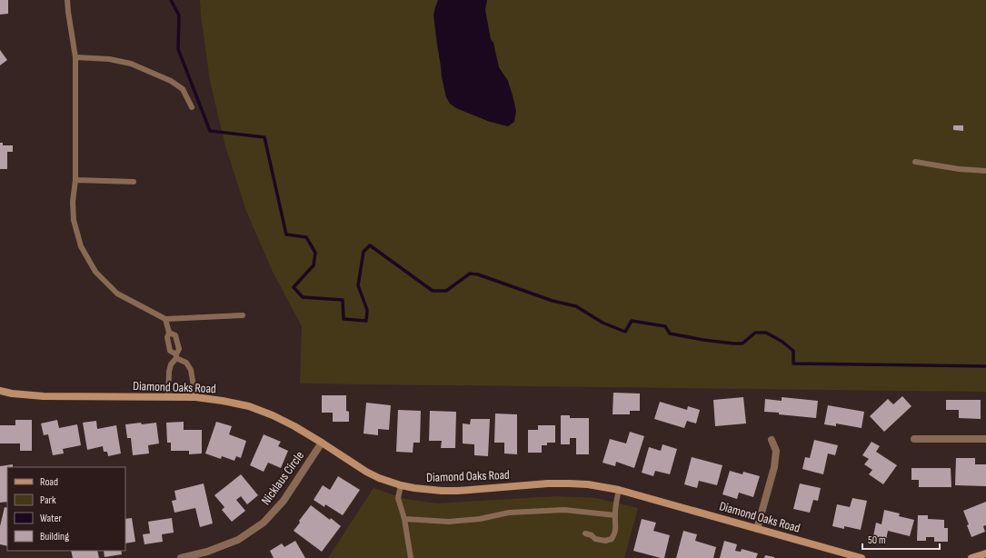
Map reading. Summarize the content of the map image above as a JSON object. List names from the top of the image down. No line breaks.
{"streets":{"street":["Diamond Oaks Road","Nicklaus Circle"]},"crossings":[["Diamond Oaks Road","Nicklaus Circle"]],"legend":["Road","Park","Water","Building"],"scale_bar":"50 m"}
